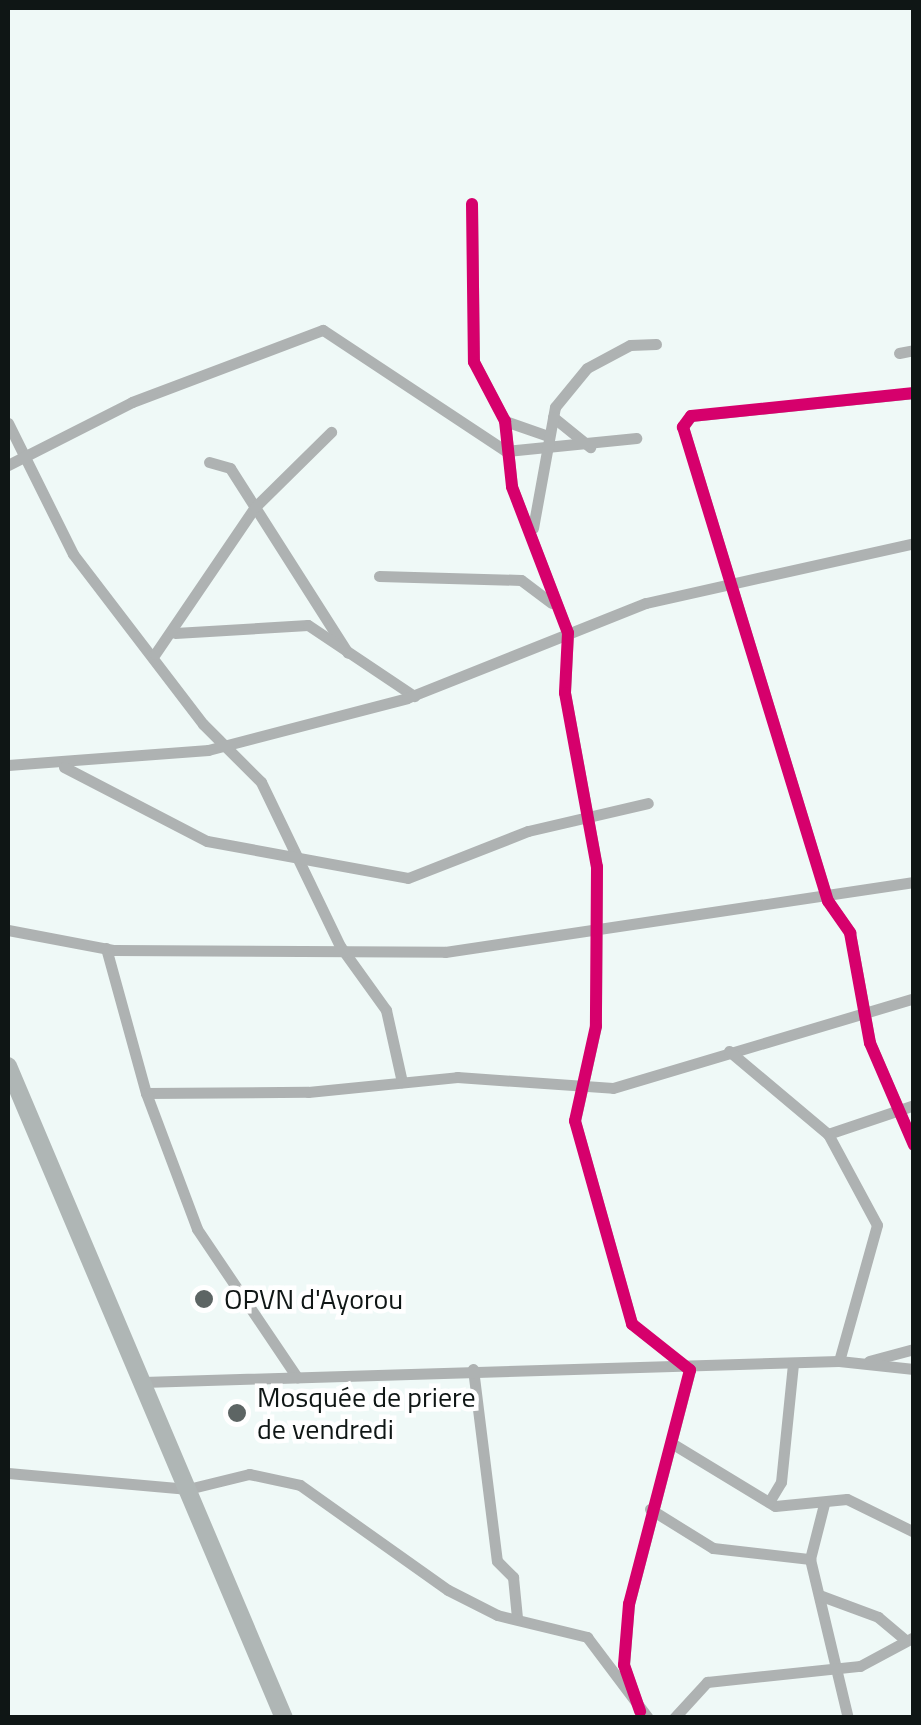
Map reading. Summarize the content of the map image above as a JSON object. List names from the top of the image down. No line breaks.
{"places":["OPVN d'Ayorou","Mosquée de priere de vendredi"]}
